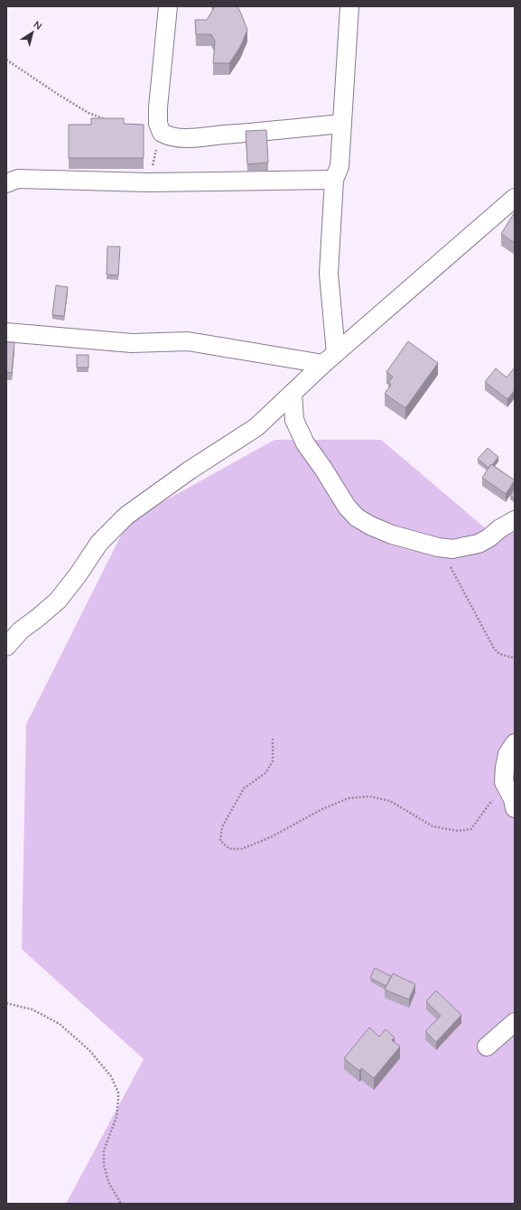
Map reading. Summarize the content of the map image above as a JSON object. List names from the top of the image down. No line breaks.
{"north":"top right"}
